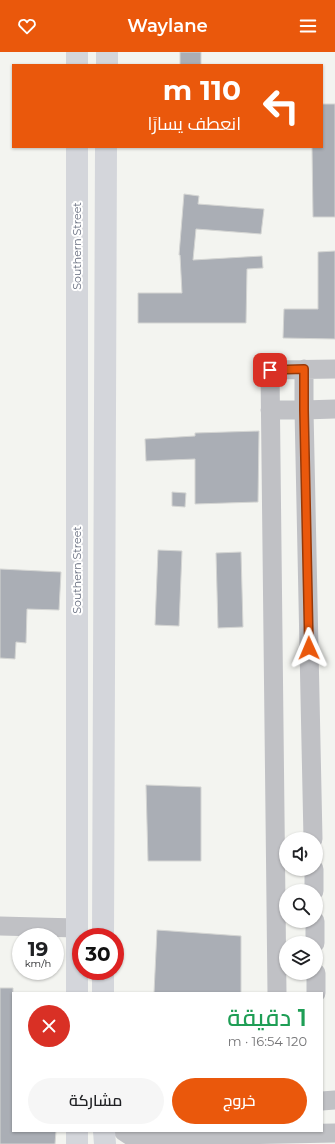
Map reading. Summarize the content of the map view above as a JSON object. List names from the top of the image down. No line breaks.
{"streets":{"main road":["Southern Street"]},"page":{"header":"Waylane","turn":["110 m","انعطف يسارًا"],"speed":"19 km/h","limit":"30","heading":["1 دقيقة","120 m · 16:54"],"buttons":["خروج","مشاركة"]}}
